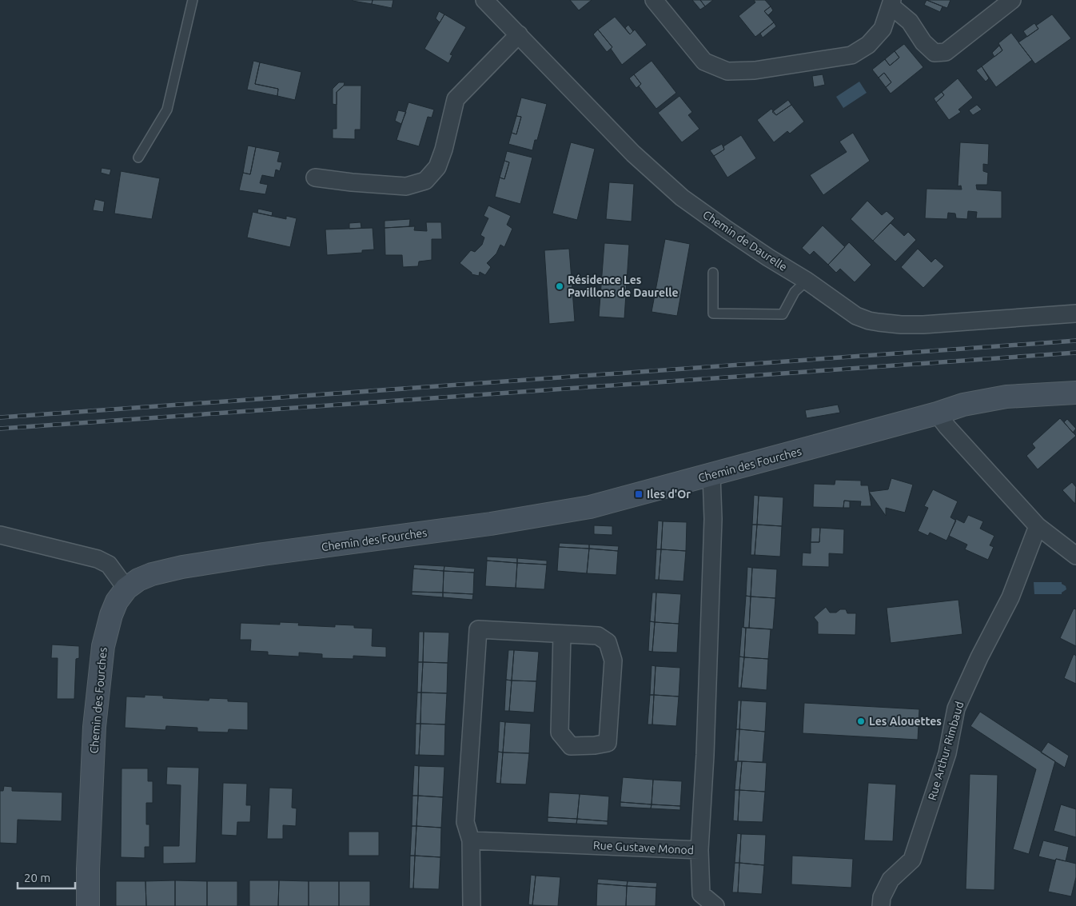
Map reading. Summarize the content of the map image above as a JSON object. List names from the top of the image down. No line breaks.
{"streets":{"street":["Chemin de Daurelle","Chemin des Fourches","Rue Arthur Rimbaud","Rue Gustave Monod"]},"crossings":[["Chemin des Fourches","Rue Gustave Monod"]],"places":{"other":["Résidence Les Pavillons de Daurelle","Les Alouettes"],"transit":["Iles d'Or"]},"scale_bar":"20 m"}
